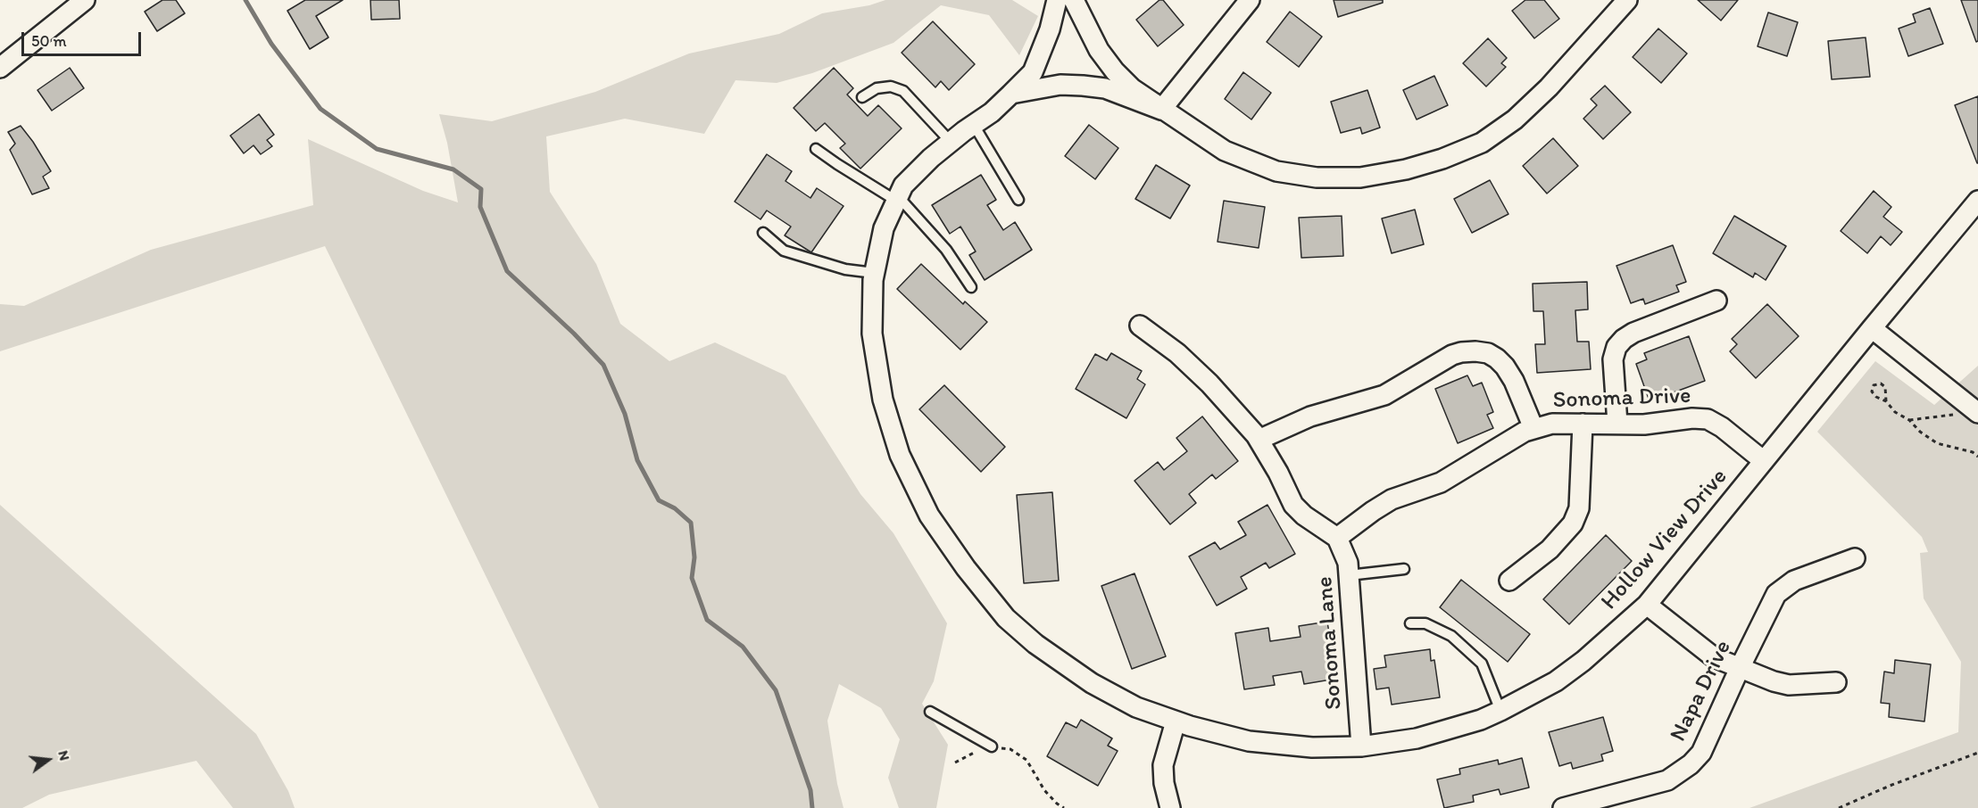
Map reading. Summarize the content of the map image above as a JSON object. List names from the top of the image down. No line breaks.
{"streets":{"street":["Sonoma Drive","Hollow View Drive","Sonoma Lane","Napa Drive"]},"crossings":[["Sonoma Drive","Hollow View Drive"],["Sonoma Drive","Sonoma Lane"],["Hollow View Drive","Sonoma Lane"]],"scale_bar":"50 m","north":"right"}
